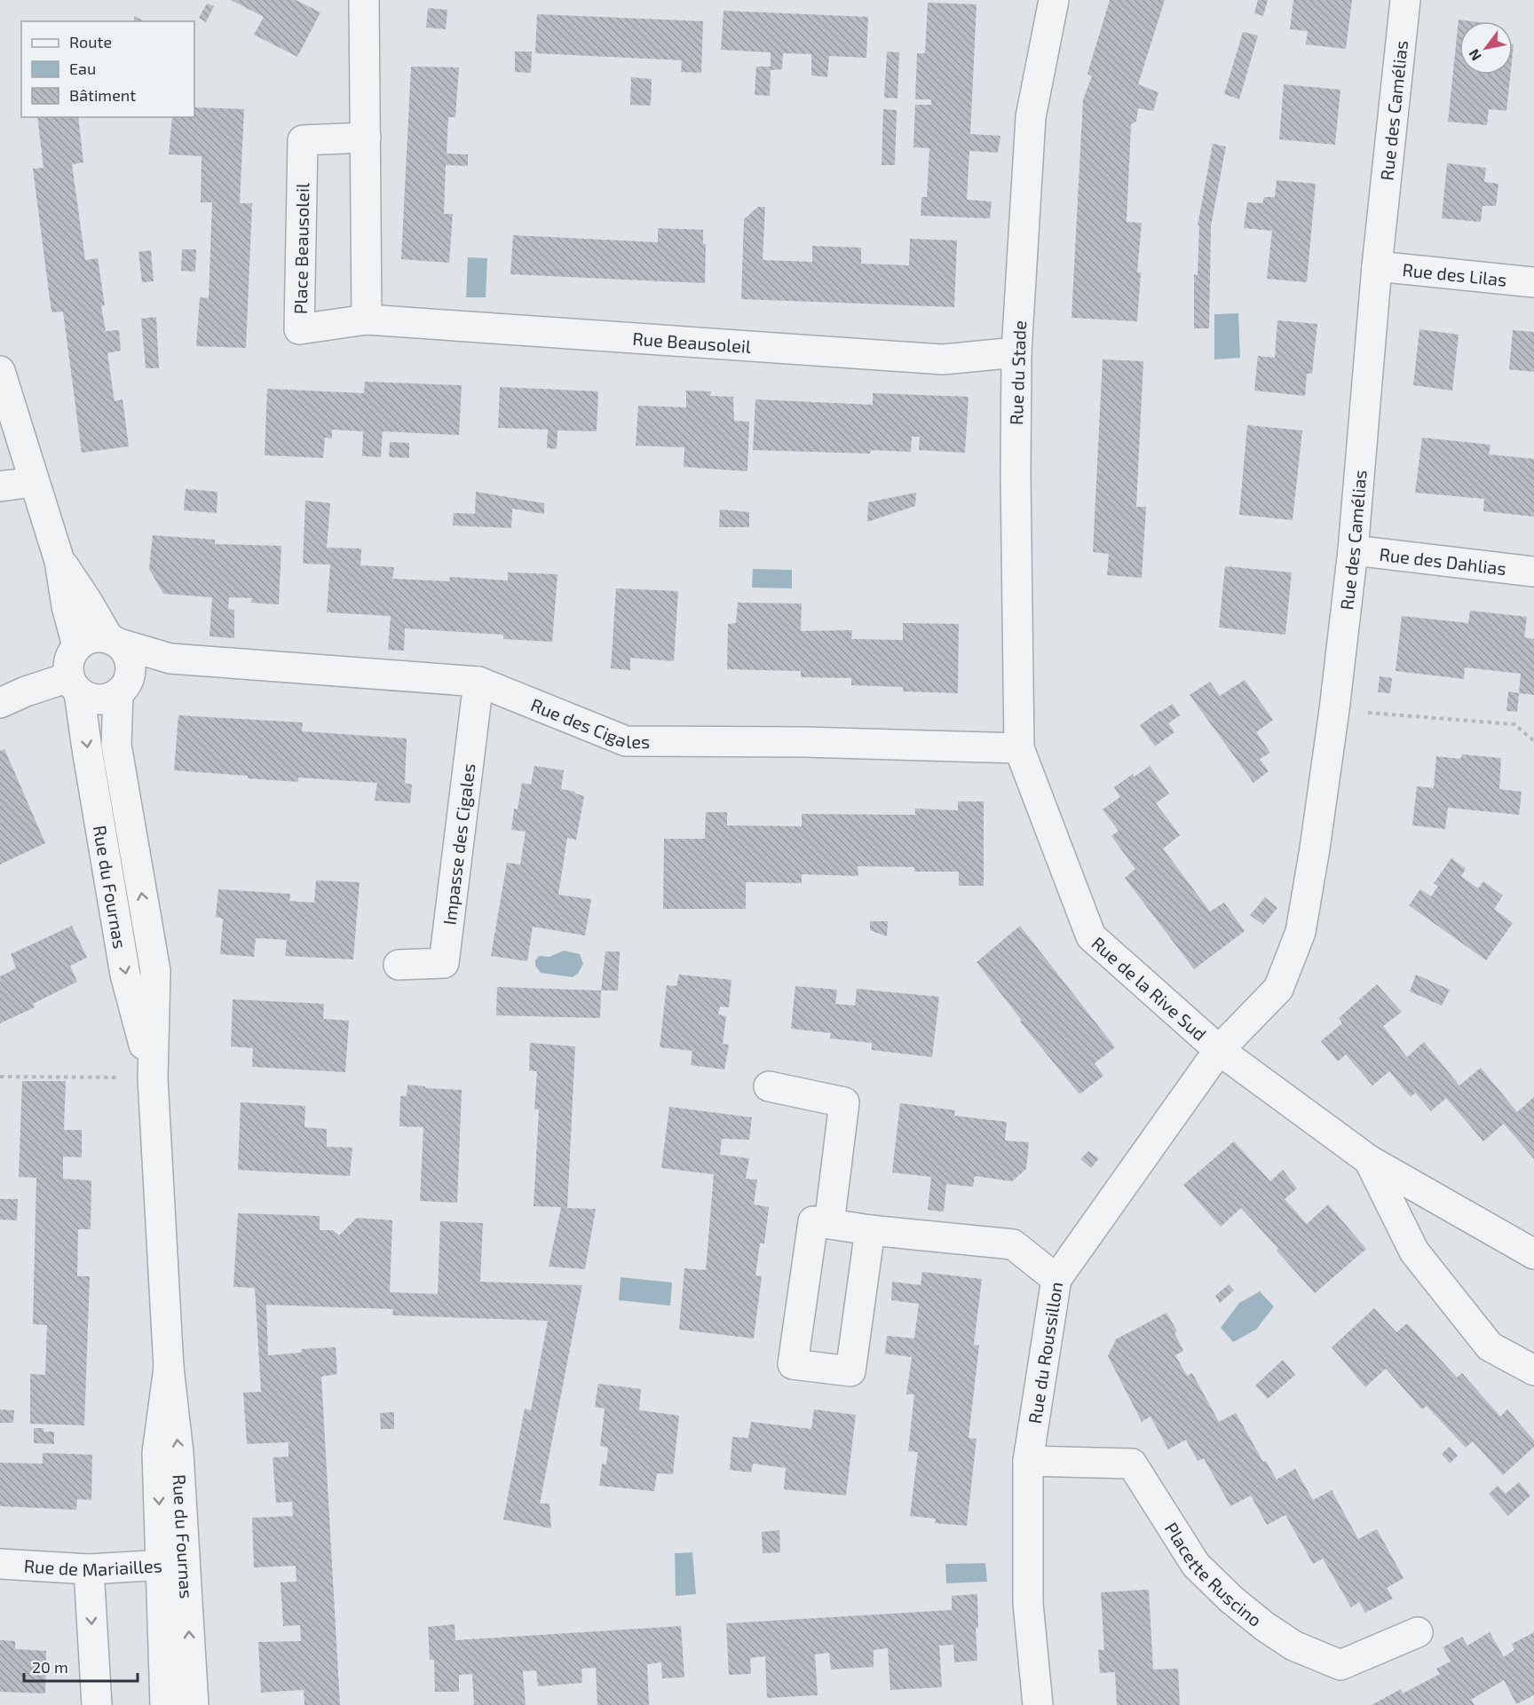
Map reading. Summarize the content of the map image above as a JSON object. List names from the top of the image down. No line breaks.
{"streets":{"street":["Rue des Camélias","Place Beausoleil","Rue des Lilas","Rue Beausoleil","Rue du Stade","Rue des Dahlias","Rue des Cigales","Impasse des Cigales","Rue du Fournas","Rue de la Rive Sud","Rue du Roussillon","Rue de Mariailles","Placette Ruscino"]},"crossings":[["Rue des Camélias","Rue des Lilas"],["Rue des Camélias","Rue des Dahlias"],["Rue des Camélias","Rue de la Rive Sud"],["Rue des Camélias","Rue du Roussillon"],["Place Beausoleil","Rue Beausoleil"],["Rue Beausoleil","Rue du Stade"],["Rue du Stade","Rue des Cigales"],["Rue du Stade","Rue de la Rive Sud"],["Rue des Cigales","Impasse des Cigales"],["Rue des Cigales","Rue du Fournas"],["Rue des Cigales","Rue de la Rive Sud"],["Rue du Fournas","Rue de Mariailles"],["Rue de la Rive Sud","Rue du Roussillon"],["Rue du Roussillon","Placette Ruscino"]],"legend":["Route","Eau","Bâtiment"],"scale_bar":"20 m","north":"bottom left"}
